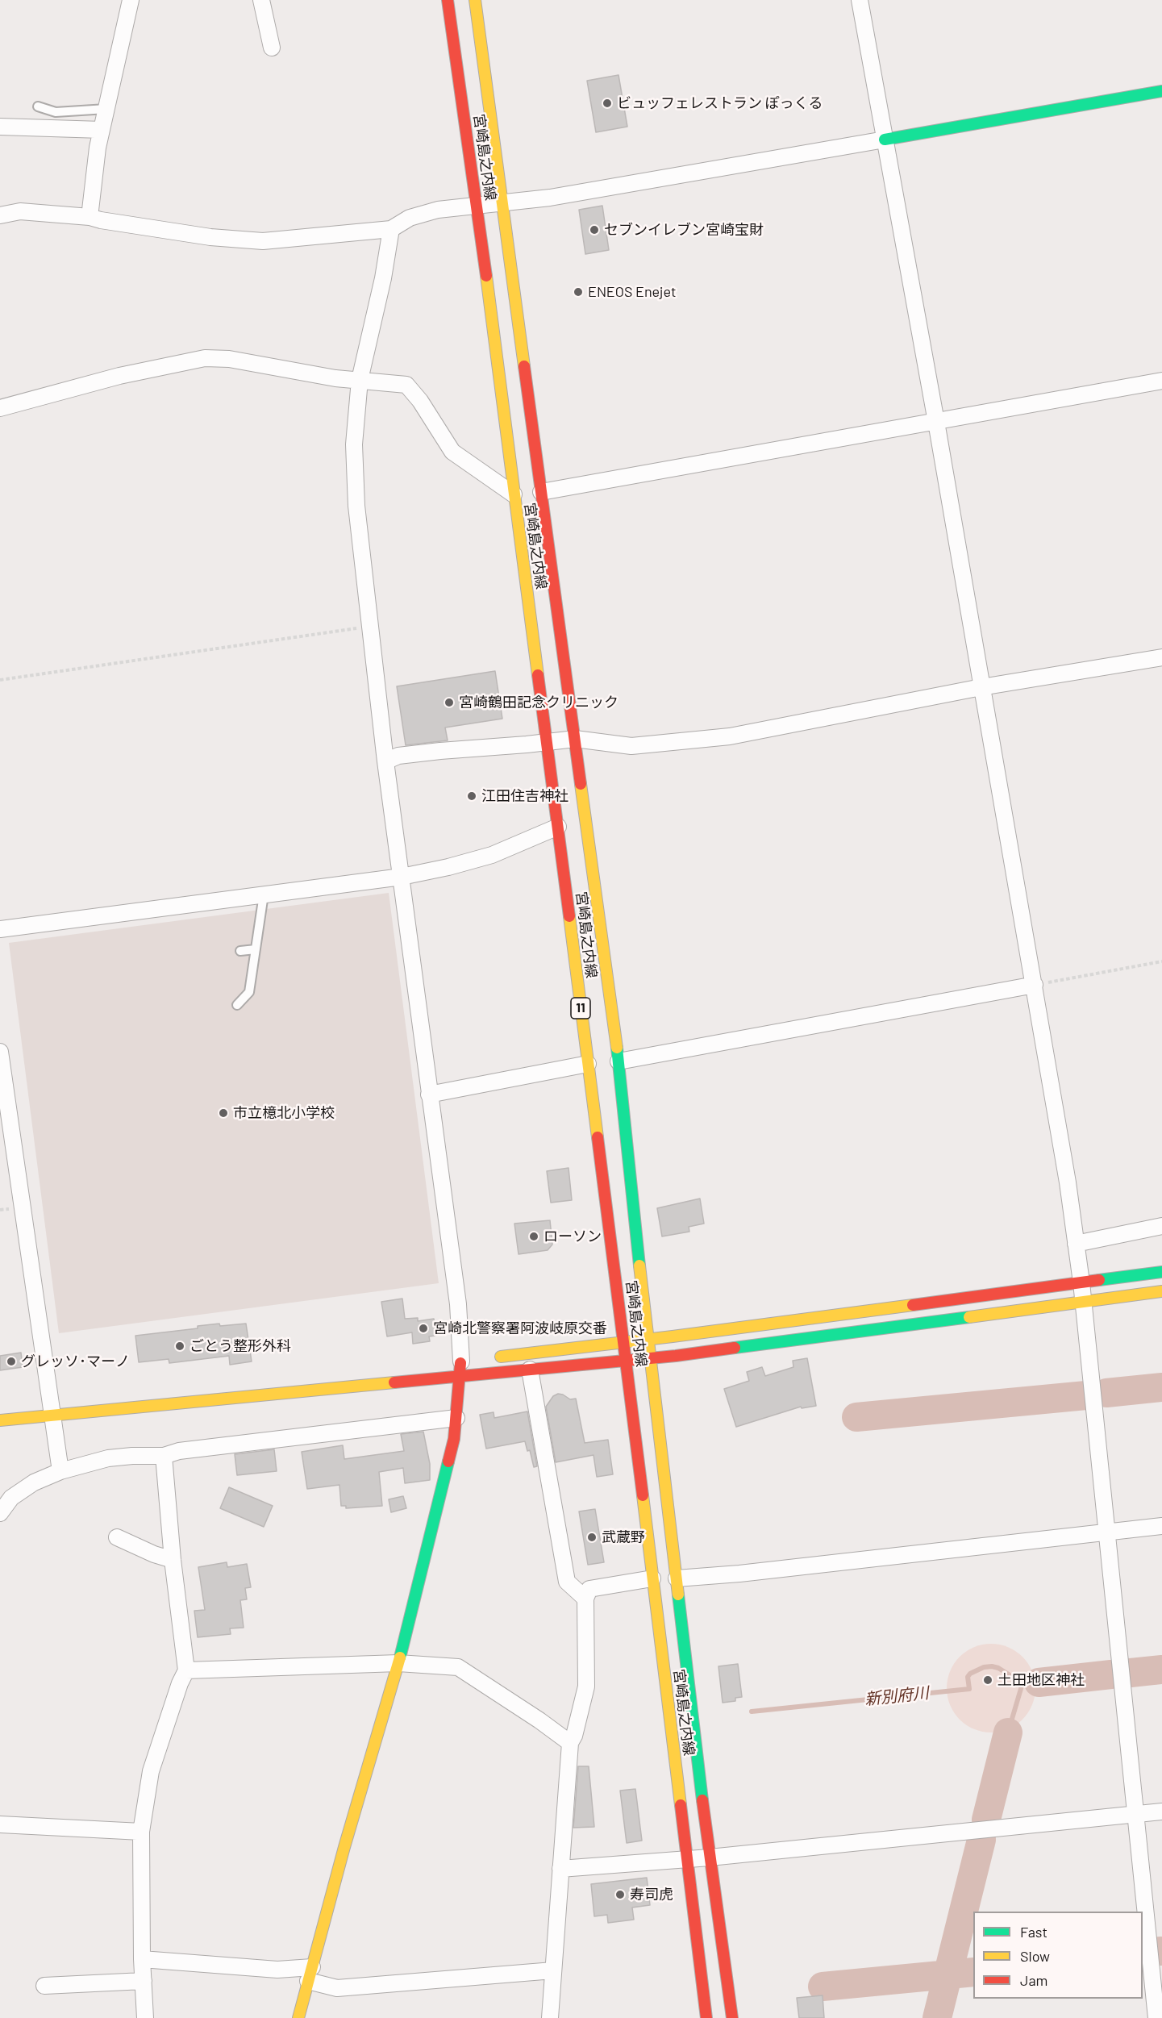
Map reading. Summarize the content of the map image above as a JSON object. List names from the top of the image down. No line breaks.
{"streets":{"main road":["宮崎島之内線","11"]},"water":["新別府川"],"places":["ビュッフェレストラン ぽっくる","セブンイレブン宮崎宝財","ENEOS Enejet","宮崎鶴田記念クリニック","江田住吉神社","市立檍北小学校","ローソン","宮崎北警察署阿波岐原交番","ごとう整形外科","グレッソ･マーノ","武蔵野","土田地区神社","寿司虎"],"legend":["Fast","Slow","Jam"]}
